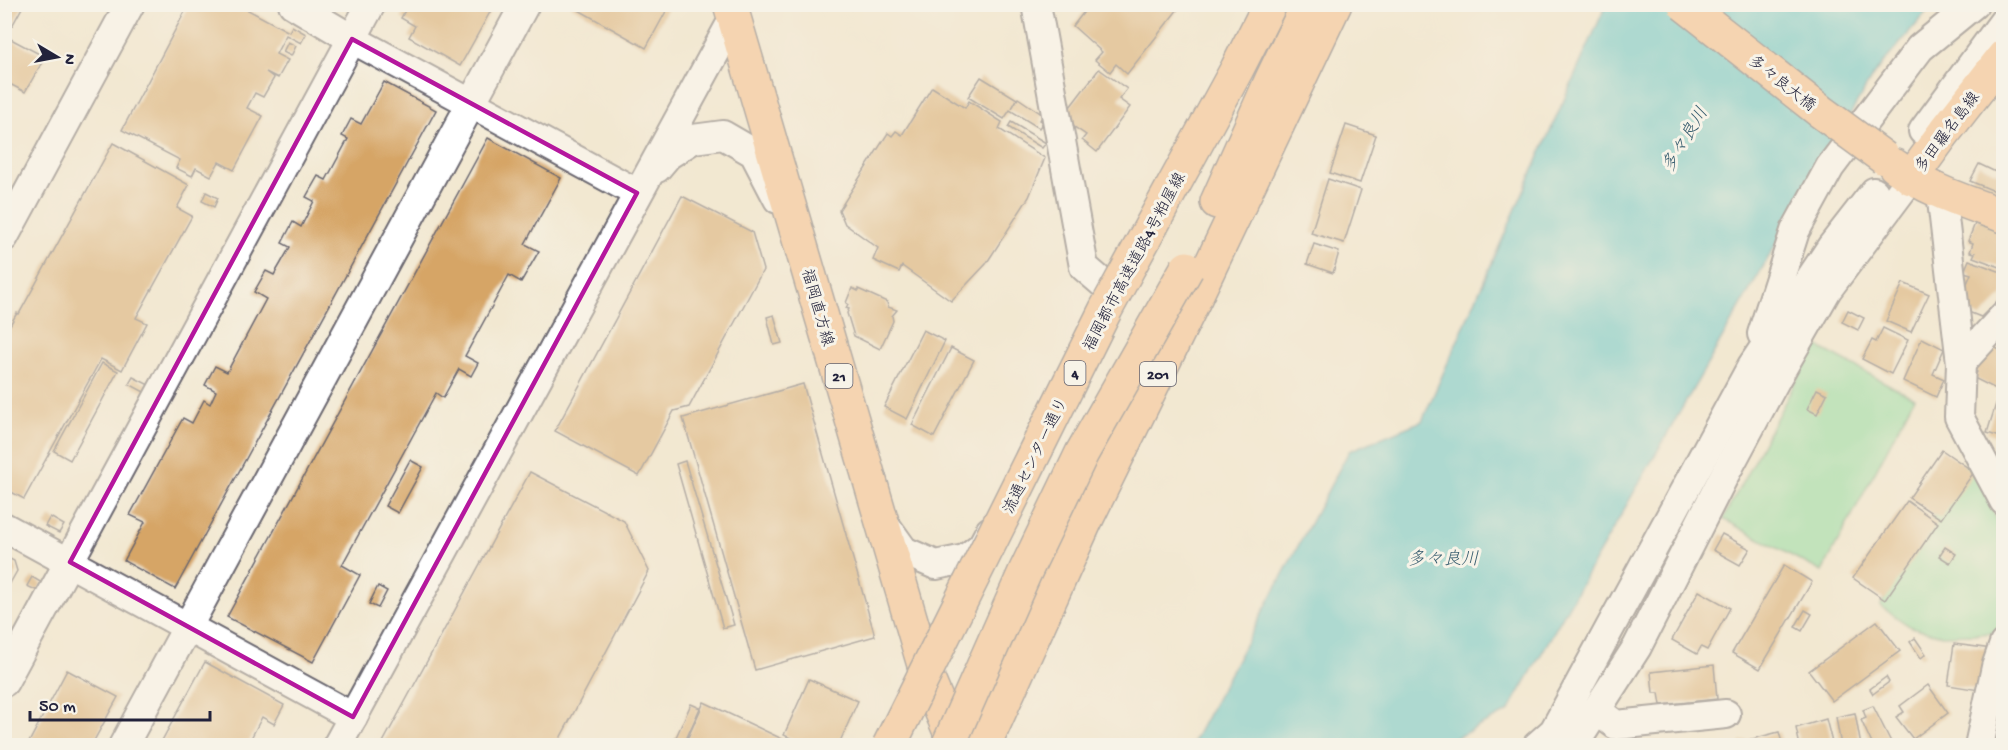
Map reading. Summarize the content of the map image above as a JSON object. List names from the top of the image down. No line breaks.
{"streets":{"main road":["多々良大橋","多田羅名島線","福岡都市高速道路4号粕屋線","福岡直方線","4","201","21","流通センター通り"]},"crossings":[["多々良大橋","多田羅名島線"],["福岡直方線","流通センター通り"]],"water":["多々良川"],"scale_bar":"50 m","north":"right"}
